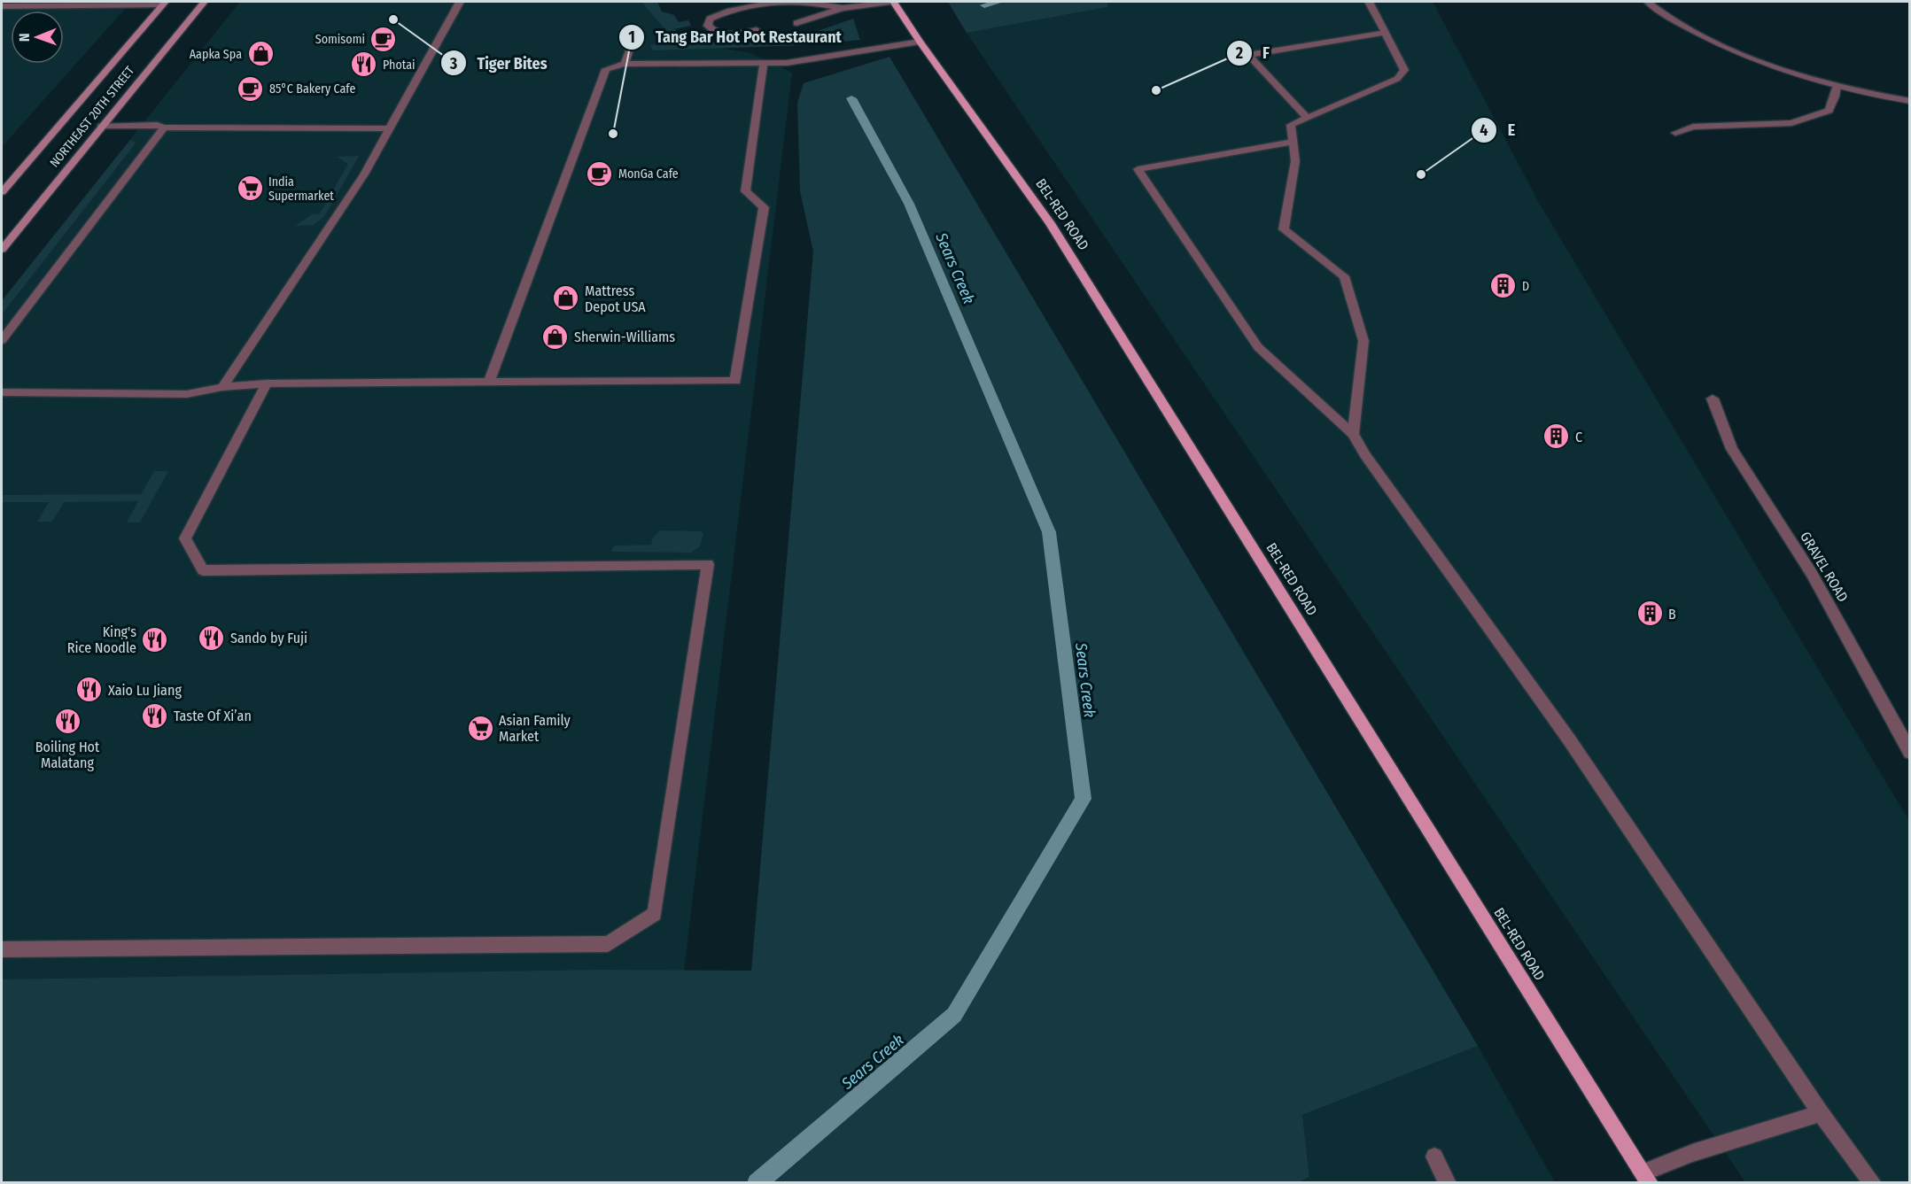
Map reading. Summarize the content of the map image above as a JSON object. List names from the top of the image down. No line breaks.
{"streets":{"main road":["NORTHEAST 20TH STREET","BEL-RED ROAD"],"street":["GRAVEL ROAD"]},"water":["Sears Creek"],"places":{"other":["Tiger Bites","F","Tang Bar Hot Pot Restaurant","E"],"cafe":["Somisomi","85°C Bakery Cafe","MonGa Cafe"],"shop":["Aapka Spa","Mattress Depot USA","Sherwin-Williams"],"restaurant":["Photai","Sando by Fuji","King's Rice Noodle","Xaio Lu Jiang","Taste Of Xi’an","Boiling Hot Malatang"],"supermarket":["India Supermarket","Asian Family Market"],"building":["D","C","B"]},"north":"left"}
